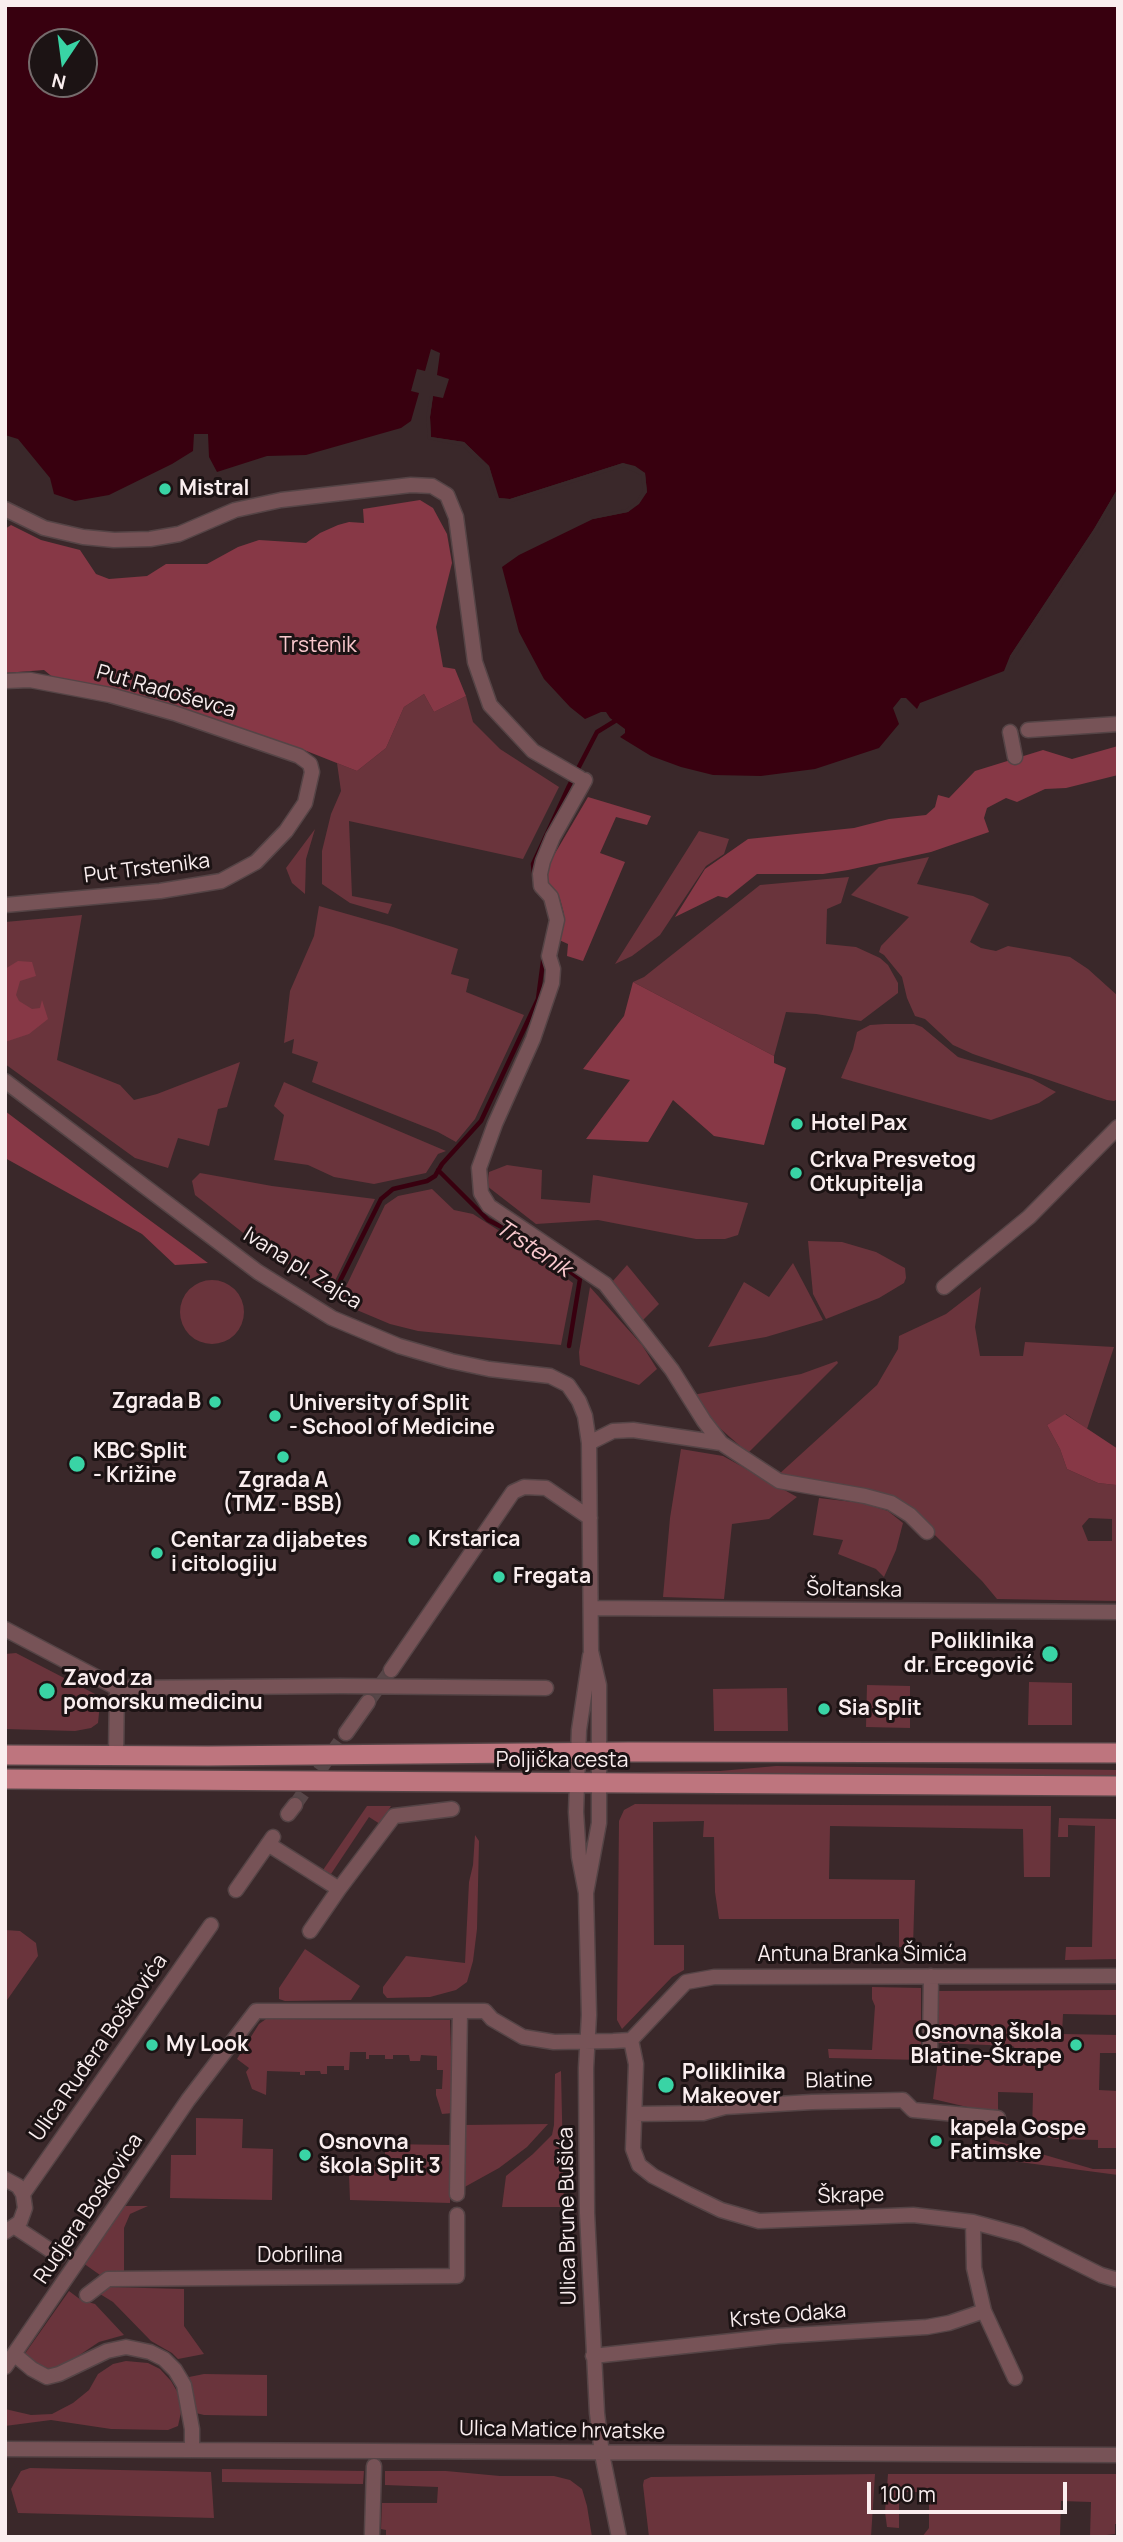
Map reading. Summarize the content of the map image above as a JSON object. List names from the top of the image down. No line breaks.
{"streets":{"main road":["Poljička cesta"],"street":["Put Radoševca","Put Trstenika","Ivana pl. Zajca","Šoltanska","Antuna Branka Šimića","Ulica Ruđera Boškovića","Blatine","Škrape","Rudjera Boskovica","Ulica Brune Bušića","Dobrilina","Krste Odaka","Ulica Matice hrvatske"]},"crossings":[["Put Radoševca","Put Trstenika"],["Ivana pl. Zajca","Ulica Brune Bušića"],["Šoltanska","Ulica Brune Bušića"],["Poljička cesta","Ulica Brune Bušića"],["Blatine","Škrape"],["Rudjera Boskovica","Ulica Matice hrvatske"],["Ulica Brune Bušića","Krste Odaka"],["Ulica Brune Bušića","Ulica Matice hrvatske"]],"water":["Trstenik"],"parks":["Trstenik"],"places":["Mistral","Hotel Pax","Crkva Presvetog Otkupitelja","Zgrada B","University of Split - School of Medicine","Zgrada A (TMZ - BSB)","KBC Split - Križine","Krstarica","Centar za dijabetes i citologiju","Fregata","Poliklinika dr. Ercegović","Zavod za pomorsku medicinu","Sia Split","My Look","Osnovna škola Blatine-Škrape","Poliklinika Makeover","kapela Gospe Fatimske","Osnovna škola Split 3"],"scale_bar":"100 m","north":"bottom"}
